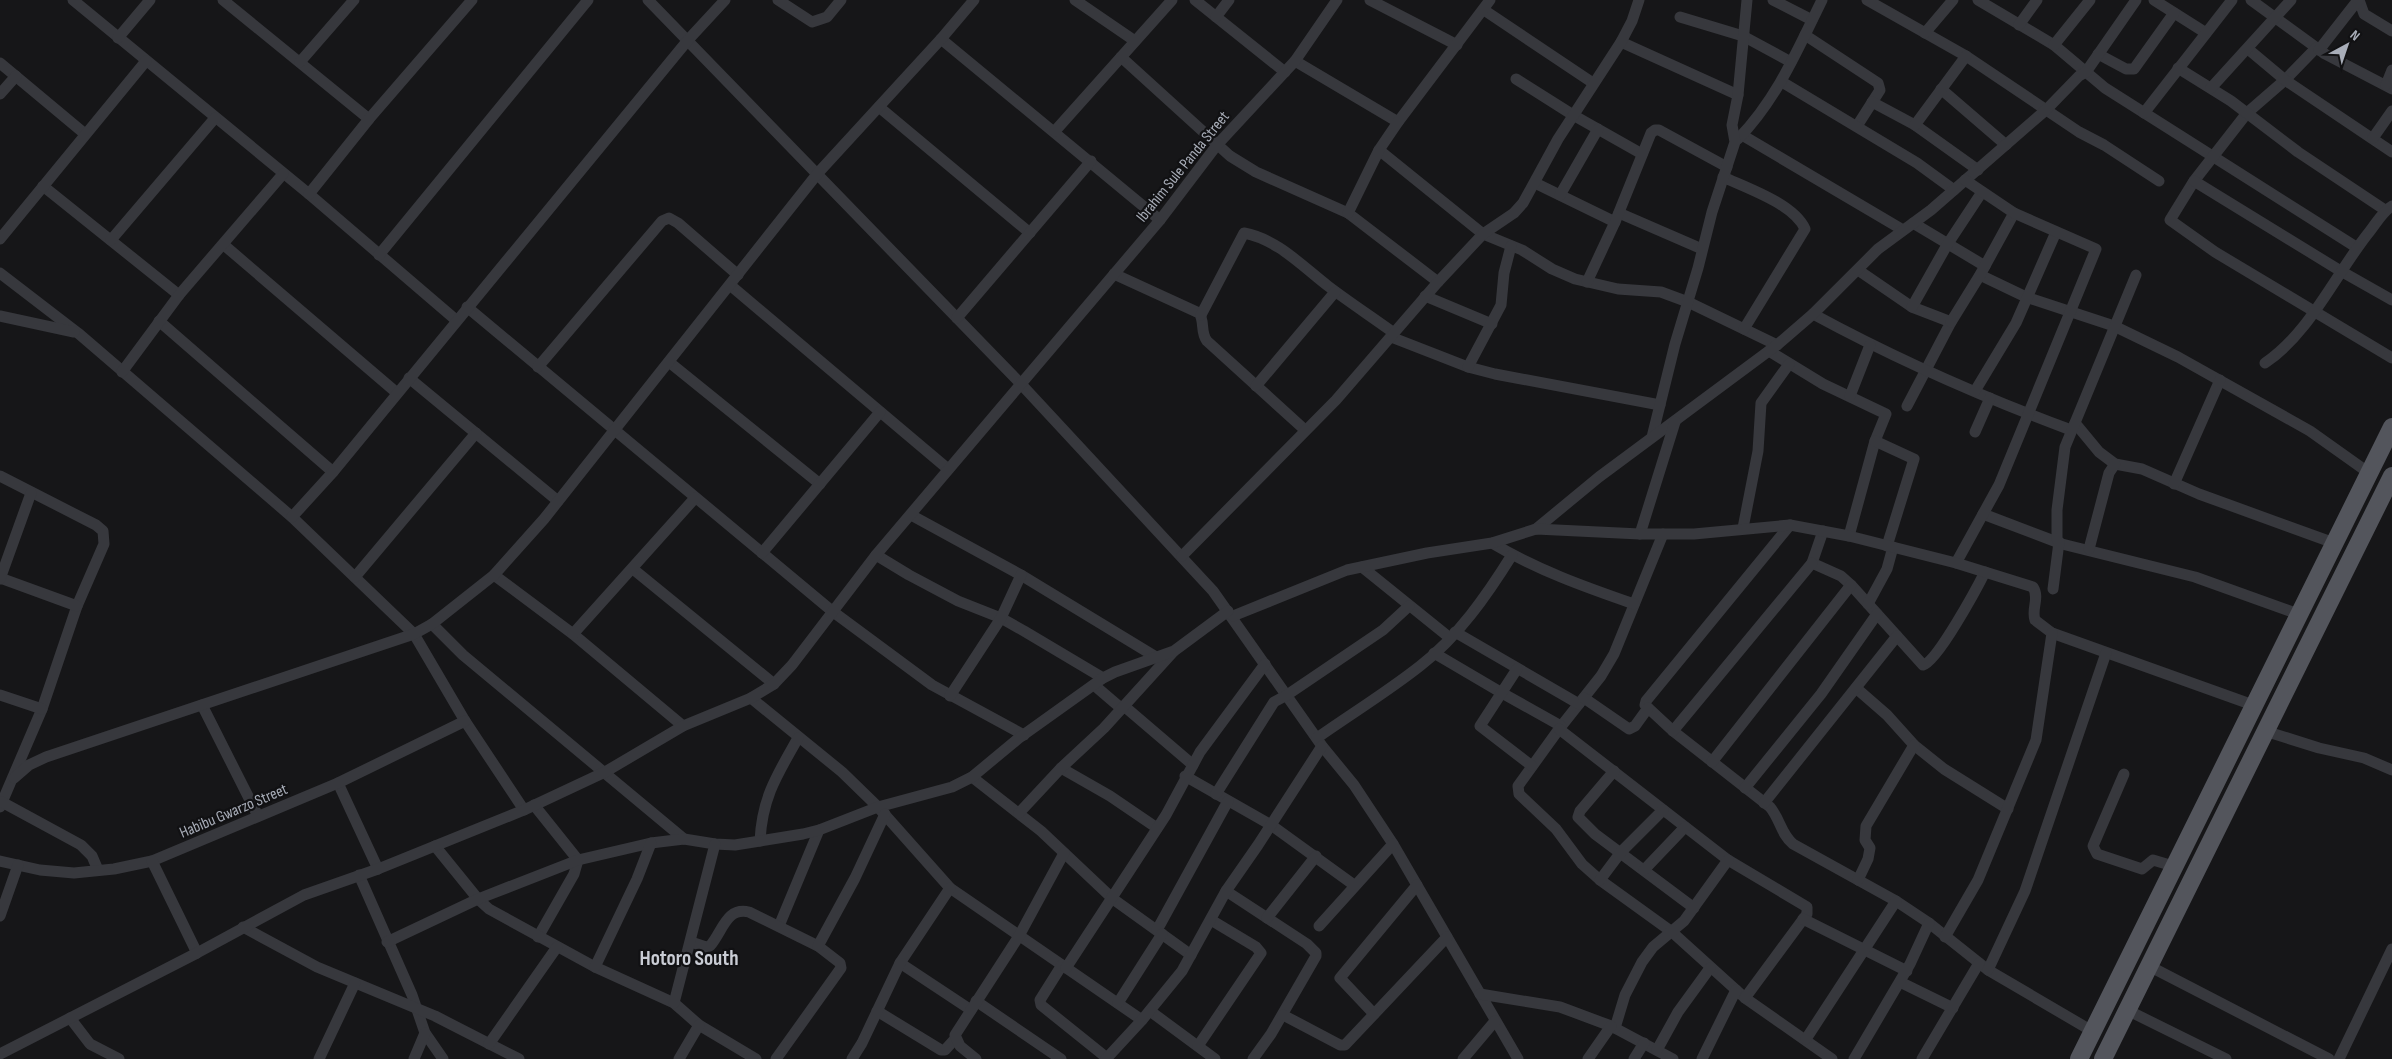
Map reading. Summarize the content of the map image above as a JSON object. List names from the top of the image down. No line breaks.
{"streets":{"street":["Ibrahim Sule Panda Street","Habibu Gwarzo Street"]},"districts":["Hotoro South"],"north":"top right"}
